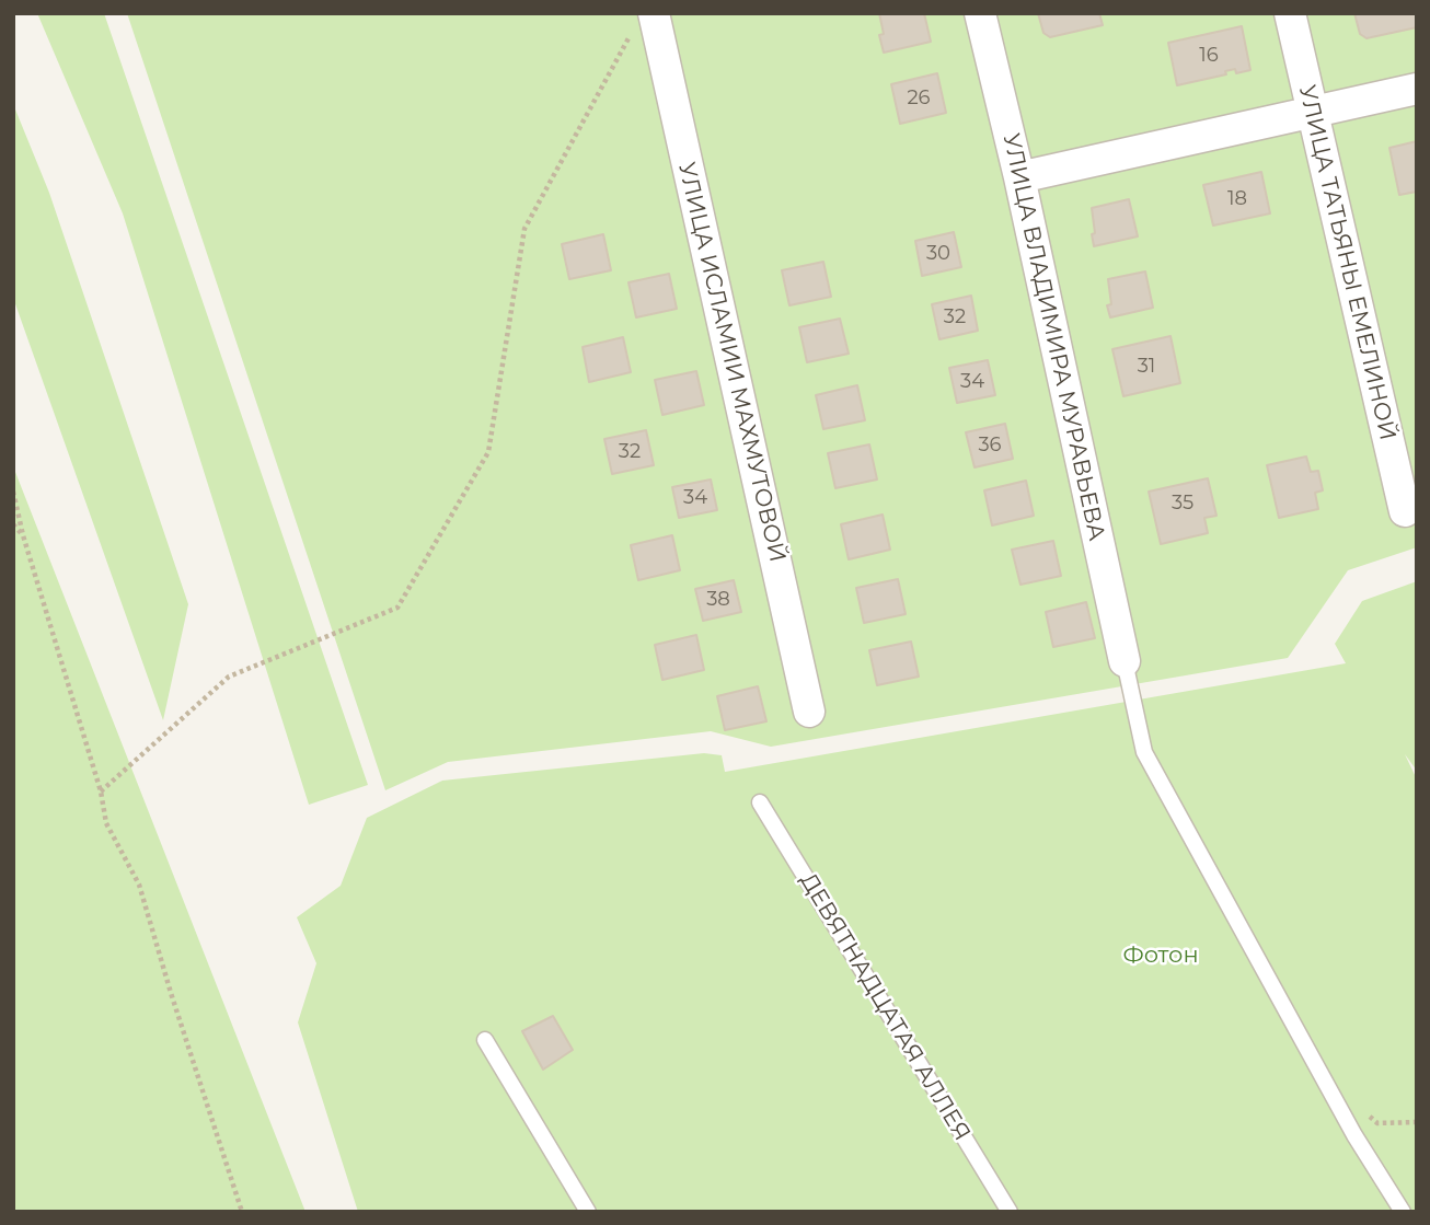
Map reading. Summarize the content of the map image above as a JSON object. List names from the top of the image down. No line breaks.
{"streets":{"street":["УЛИЦА ТАТЬЯНЫ ЕМЕЛИНОЙ","УЛИЦА ВЛАДИМИРА МУРАВЬЕВА","УЛИЦА ИСЛАМИИ МАХМУТОВОЙ"],"lane":["ДЕВЯТНАДЦАТАЯ АЛЛЕЯ"]},"parks":["Фотон"],"house_numbers":["16","26","18","30","32","31","34","36","32","34","35","38"]}
